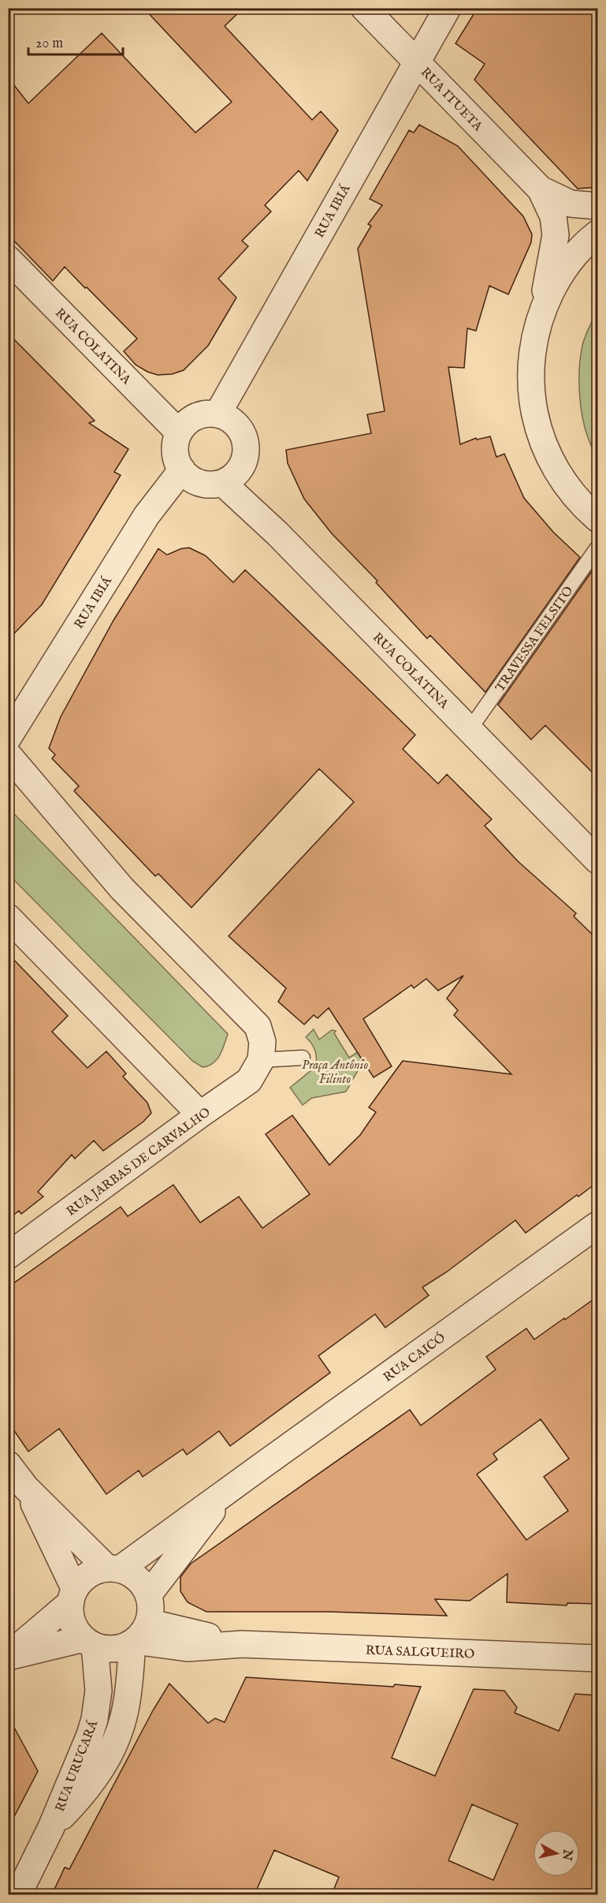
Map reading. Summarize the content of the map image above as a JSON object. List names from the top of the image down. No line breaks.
{"streets":{"street":["RUA ITUETA","RUA IBIÁ","RUA COLATINA","RUA JARBAS DE CARVALHO","RUA CAICÓ","RUA SALGUEIRO","RUA URUCARÁ"],"lane":["TRAVESSA FELSITO"]},"crossings":[["RUA ITUETA","RUA IBIÁ"],["RUA IBIÁ","RUA COLATINA"],["RUA COLATINA","TRAVESSA FELSITO"],["RUA CAICÓ","RUA SALGUEIRO"],["RUA CAICÓ","RUA URUCARÁ"],["RUA SALGUEIRO","RUA URUCARÁ"]],"parks":["Praça Antônio Filinto"],"scale_bar":"20 m","north":"right"}
